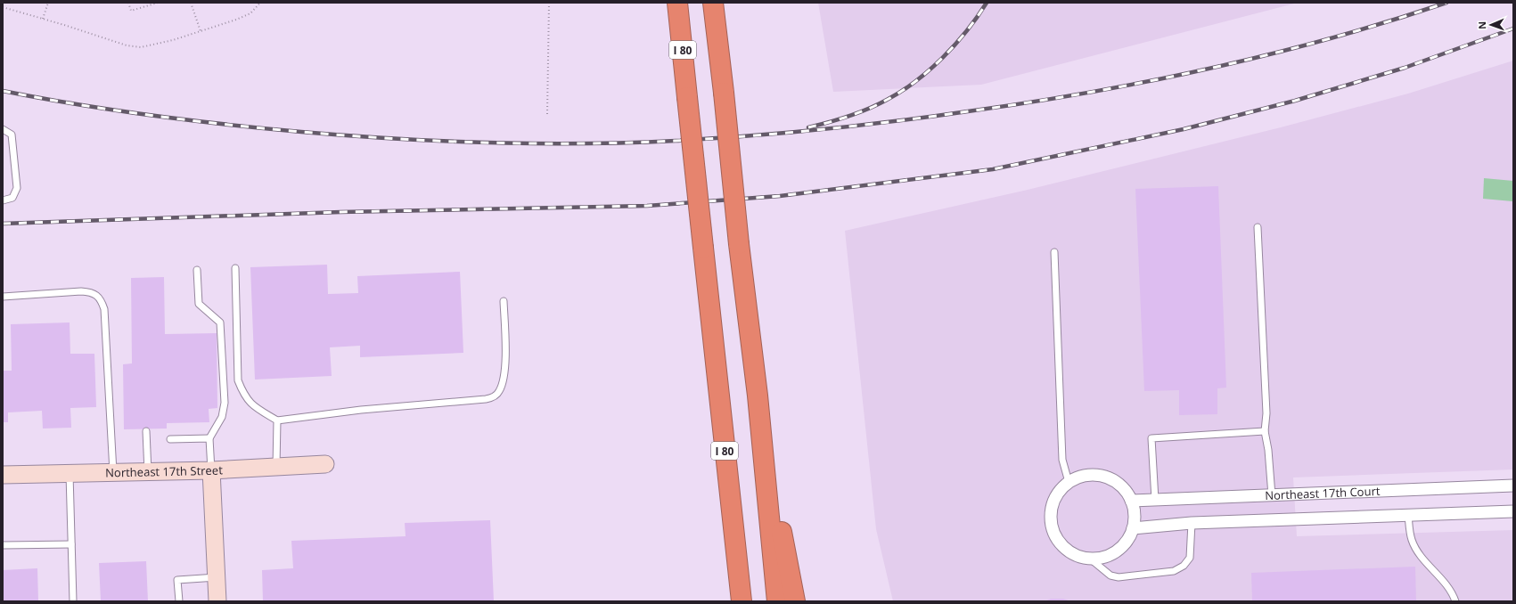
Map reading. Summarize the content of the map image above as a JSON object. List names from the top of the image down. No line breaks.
{"streets":{"highway":["I 80"],"street":["Northeast 17th Street","Northeast 17th Court"]},"north":"left"}
